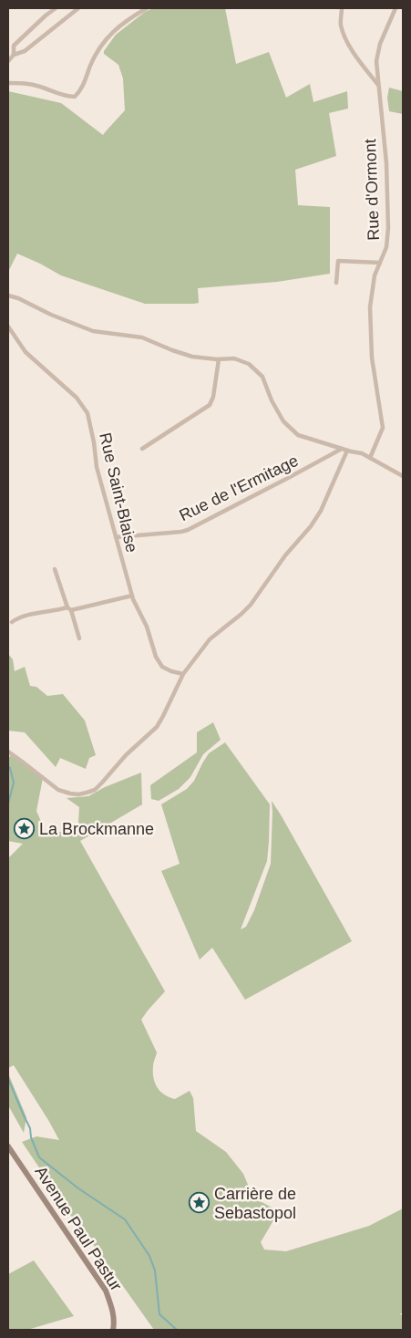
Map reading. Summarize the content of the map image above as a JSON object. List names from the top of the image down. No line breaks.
{"streets":{"main road":["Avenue Paul Pastur"],"street":["Rue d'Ormont","Rue de l'Ermitage","Rue Saint-Blaise"]},"crossings":[["Rue de l'Ermitage","Rue Saint-Blaise"]],"places":{"place":["La Brockmanne","Carrière de Sebastopol"]}}
